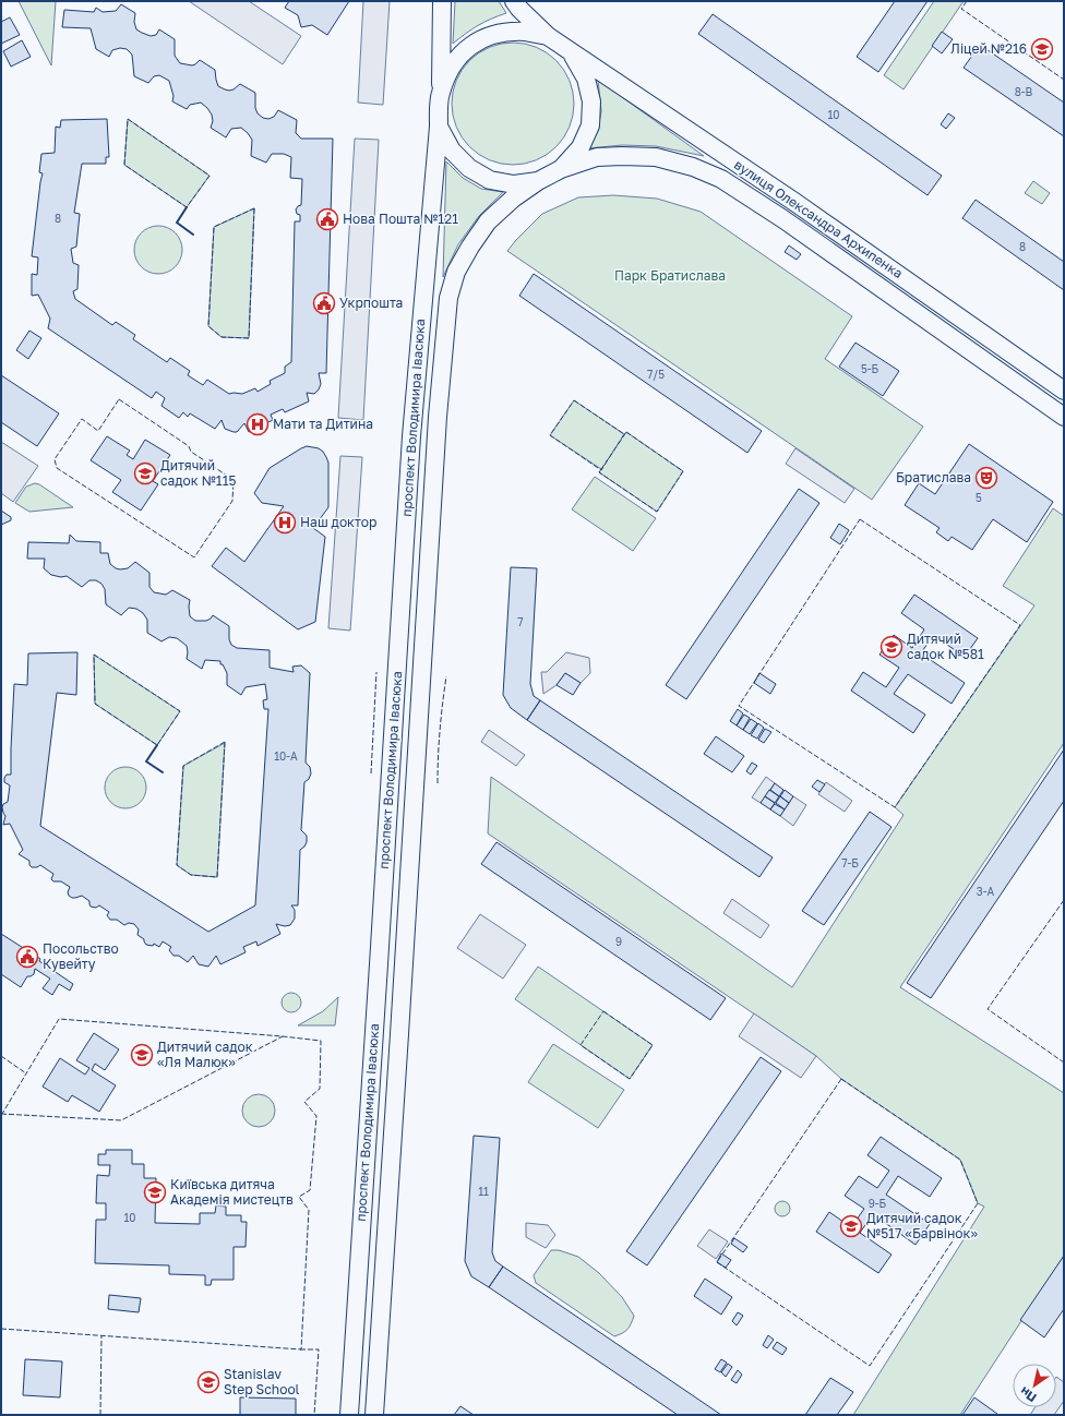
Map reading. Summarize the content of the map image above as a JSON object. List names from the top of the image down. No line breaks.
{"streets":{"main road":["вулиця Олександра Архипенка","проспект Володимира Івасюка"]},"crossings":[["вулиця Олександра Архипенка","проспект Володимира Івасюка"]],"parks":["Парк Братислава"],"places":{"school or university":["Ліцей №216","Дитячий садок №115","Дитячий садок №581","Дитячий садок «Ля Малюк»","Київська дитяча Академія мистецтв","Дитячий садок №517 «Барвінок»","Stanislav Step School"],"public building":["Нова Пошта №121","Укрпошта","Посольство Кувейту"],"hospital":["Мати та Дитина","Наш доктор"],"theatre":["Братислава"]},"house_numbers":["8-В","10","8","8","5-Б","7/5","5","7","10-А","7-Б","3-А","9","11","9-Б","10"],"north":"bottom left"}
